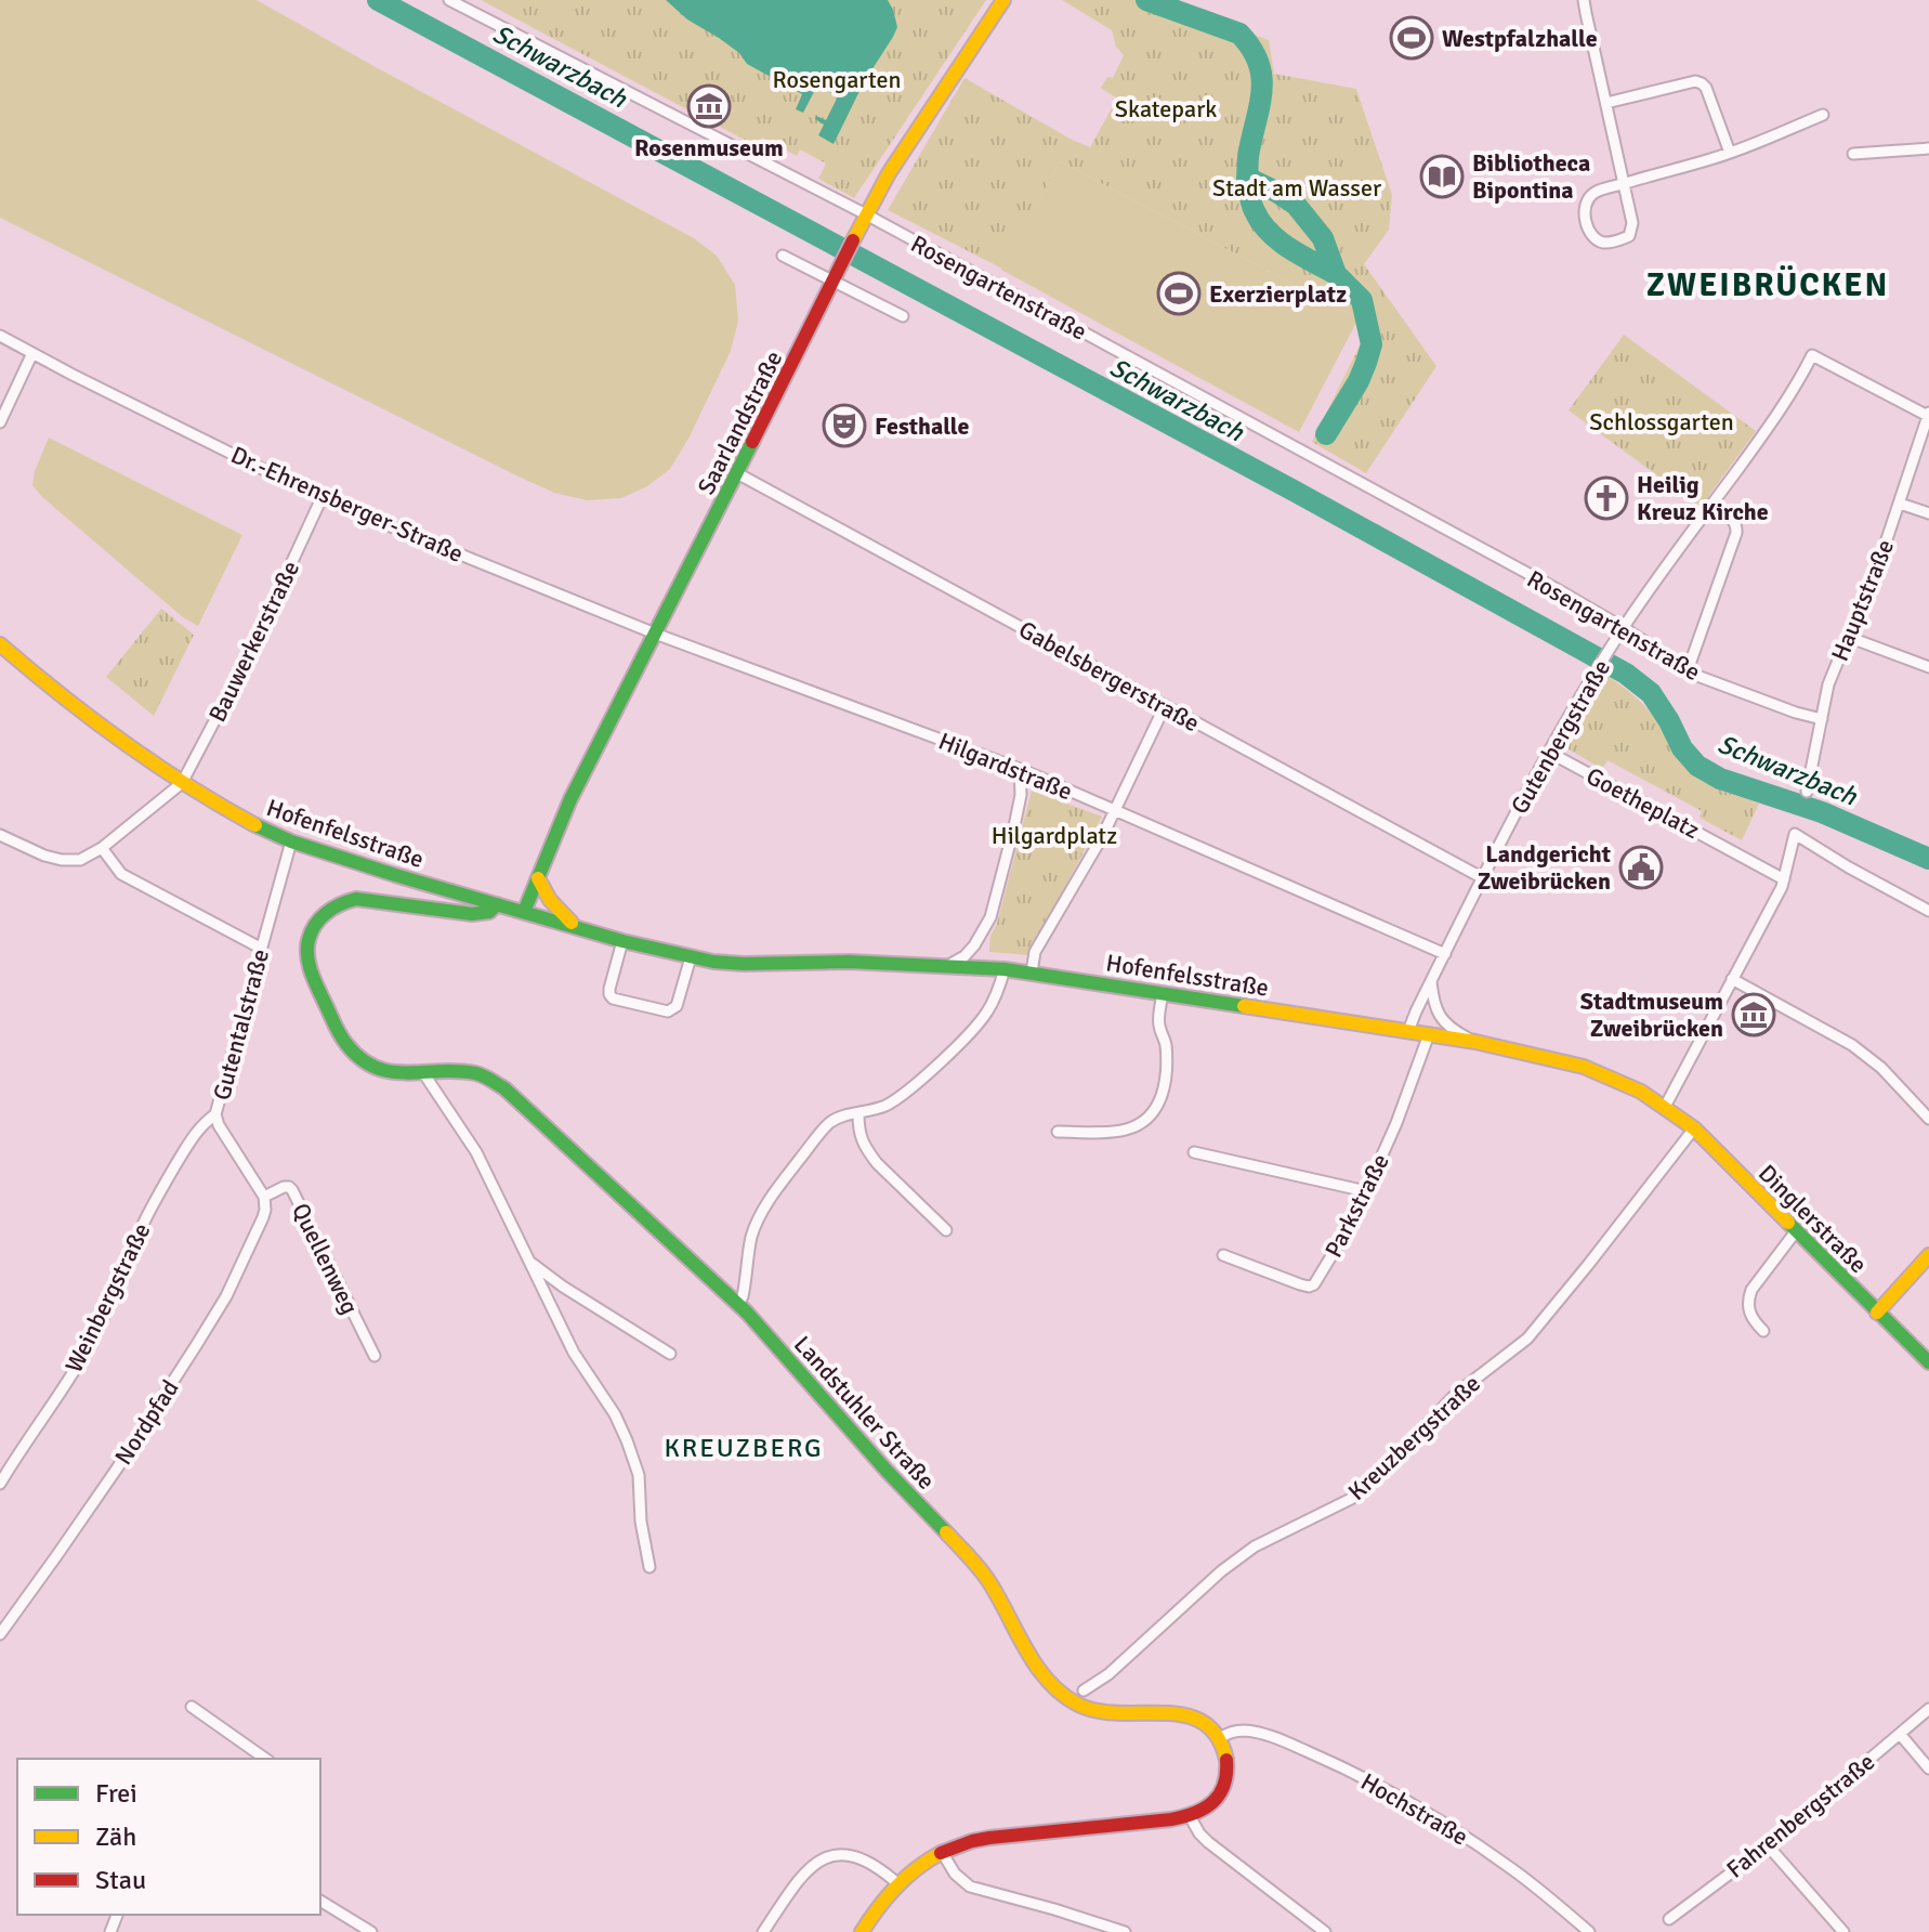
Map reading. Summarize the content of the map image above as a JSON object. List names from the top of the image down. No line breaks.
{"streets":{"main road":["Saarlandstraße","Hofenfelsstraße","Dinglerstraße","Landstuhler Straße"],"street":["Rosengartenstraße","Dr.-Ehrensberger-Straße","Hauptstraße","Bauwerkerstraße","Gabelsbergerstraße","Gutenbergstraße","Hilgardstraße","Goetheplatz","Gutentalstraße","Parkstraße","Quellenweg","Weinbergstraße","Nordpfad","Kreuzbergstraße","Hochstraße","Fahrenbergstraße"]},"crossings":[["Rosengartenstraße","Saarlandstraße"],["Rosengartenstraße","Hauptstraße"],["Rosengartenstraße","Gutenbergstraße"],["Saarlandstraße","Dr.-Ehrensberger-Straße"],["Saarlandstraße","Gabelsbergerstraße"],["Saarlandstraße","Hilgardstraße"],["Saarlandstraße","Hofenfelsstraße"],["Dr.-Ehrensberger-Straße","Bauwerkerstraße"],["Dr.-Ehrensberger-Straße","Hilgardstraße"],["Hauptstraße","Gutenbergstraße"],["Bauwerkerstraße","Hofenfelsstraße"],["Gabelsbergerstraße","Gutenbergstraße"],["Gutenbergstraße","Hilgardstraße"],["Gutenbergstraße","Goetheplatz"],["Gutenbergstraße","Hofenfelsstraße"],["Hofenfelsstraße","Gutentalstraße"],["Hofenfelsstraße","Parkstraße"],["Hofenfelsstraße","Dinglerstraße"],["Hofenfelsstraße","Landstuhler Straße"],["Gutentalstraße","Quellenweg"],["Gutentalstraße","Weinbergstraße"],["Gutentalstraße","Nordpfad"],["Dinglerstraße","Kreuzbergstraße"],["Quellenweg","Nordpfad"],["Landstuhler Straße","Hochstraße"]],"districts":["ZWEIBRÜCKEN","KREUZBERG"],"water":["Schwarzbach"],"parks":["Rosengarten","Skatepark","Stadt am Wasser","Schlossgarten","Hilgardplatz"],"places":{"sports":["Westpfalzhalle","Exerzierplatz"],"museum":["Rosenmuseum","Stadtmuseum Zweibrücken"],"library":["Bibliotheca Bipontina"],"theatre":["Festhalle"],"church":["Heilig Kreuz Kirche"],"public building":["Landgericht Zweibrücken"]},"legend":["Frei","Zäh","Stau"]}
